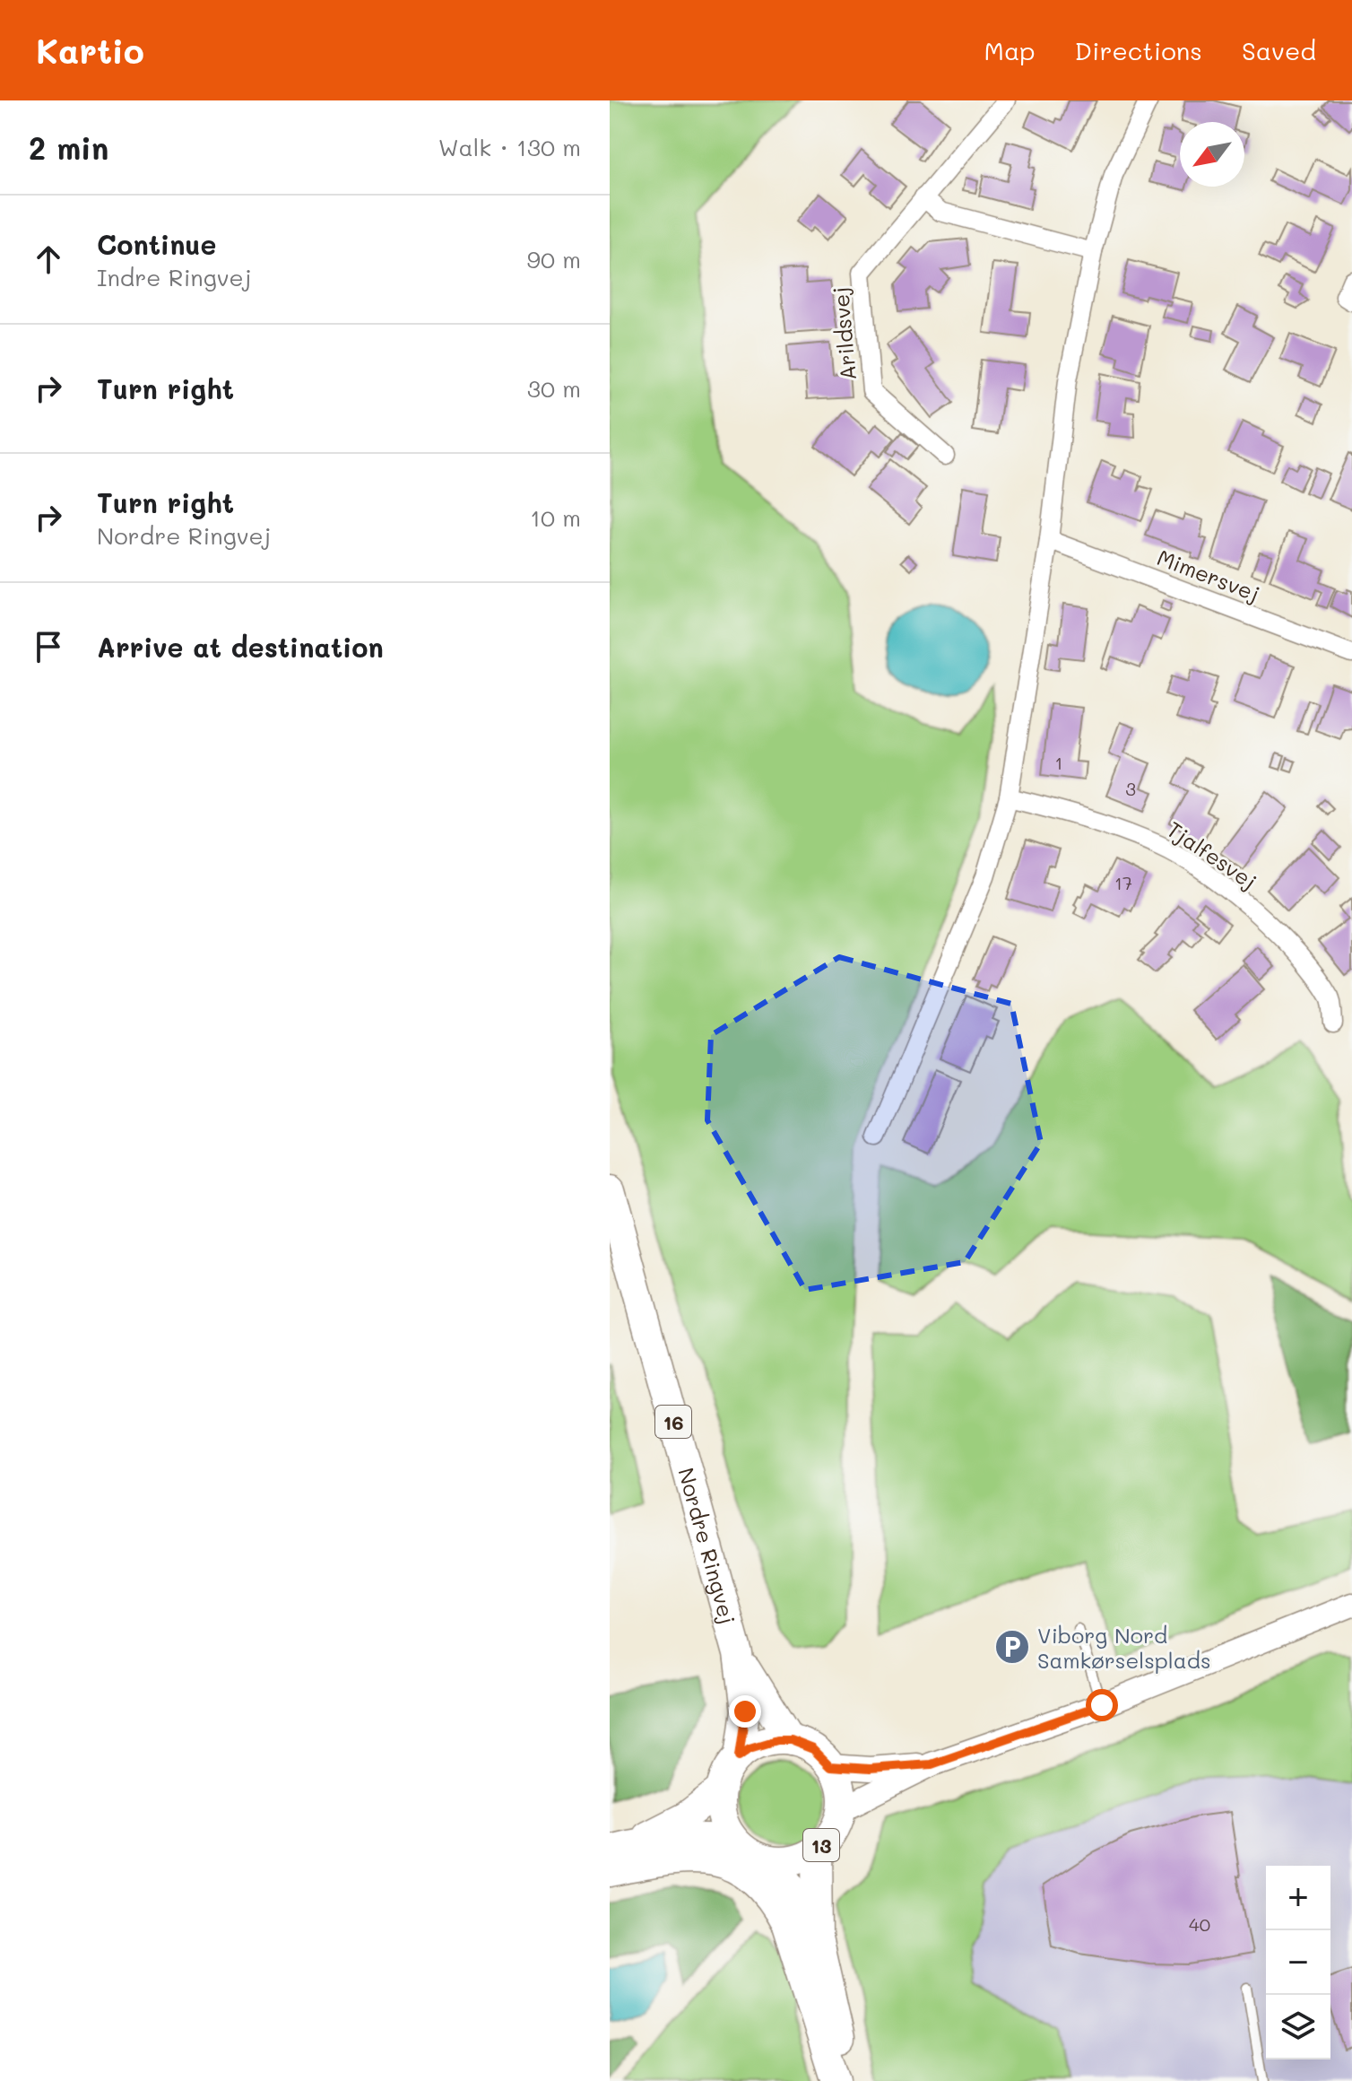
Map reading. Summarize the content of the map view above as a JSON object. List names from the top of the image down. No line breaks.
{"streets":{"main road":["16","Nordre Ringvej","13"],"street":["Arildsvej","Mimersvej","Tjalfesvej"]},"crossings":[["Nordre Ringvej","13"]],"places":{"parking":["Viborg Nord Samkørselsplads"]},"house_numbers":["1","3","17","40"],"north":"bottom left","page":{"header":"Kartio","nav":["Map","Directions","Saved"],"heading":["2 min","Walk · 130 m"],"list":[["Continue","Indre Ringvej","90 m"],["Turn right","30 m"],["Turn right","Nordre Ringvej","10 m"],"Arrive at destination"],"map_buttons":["+","−"]}}
